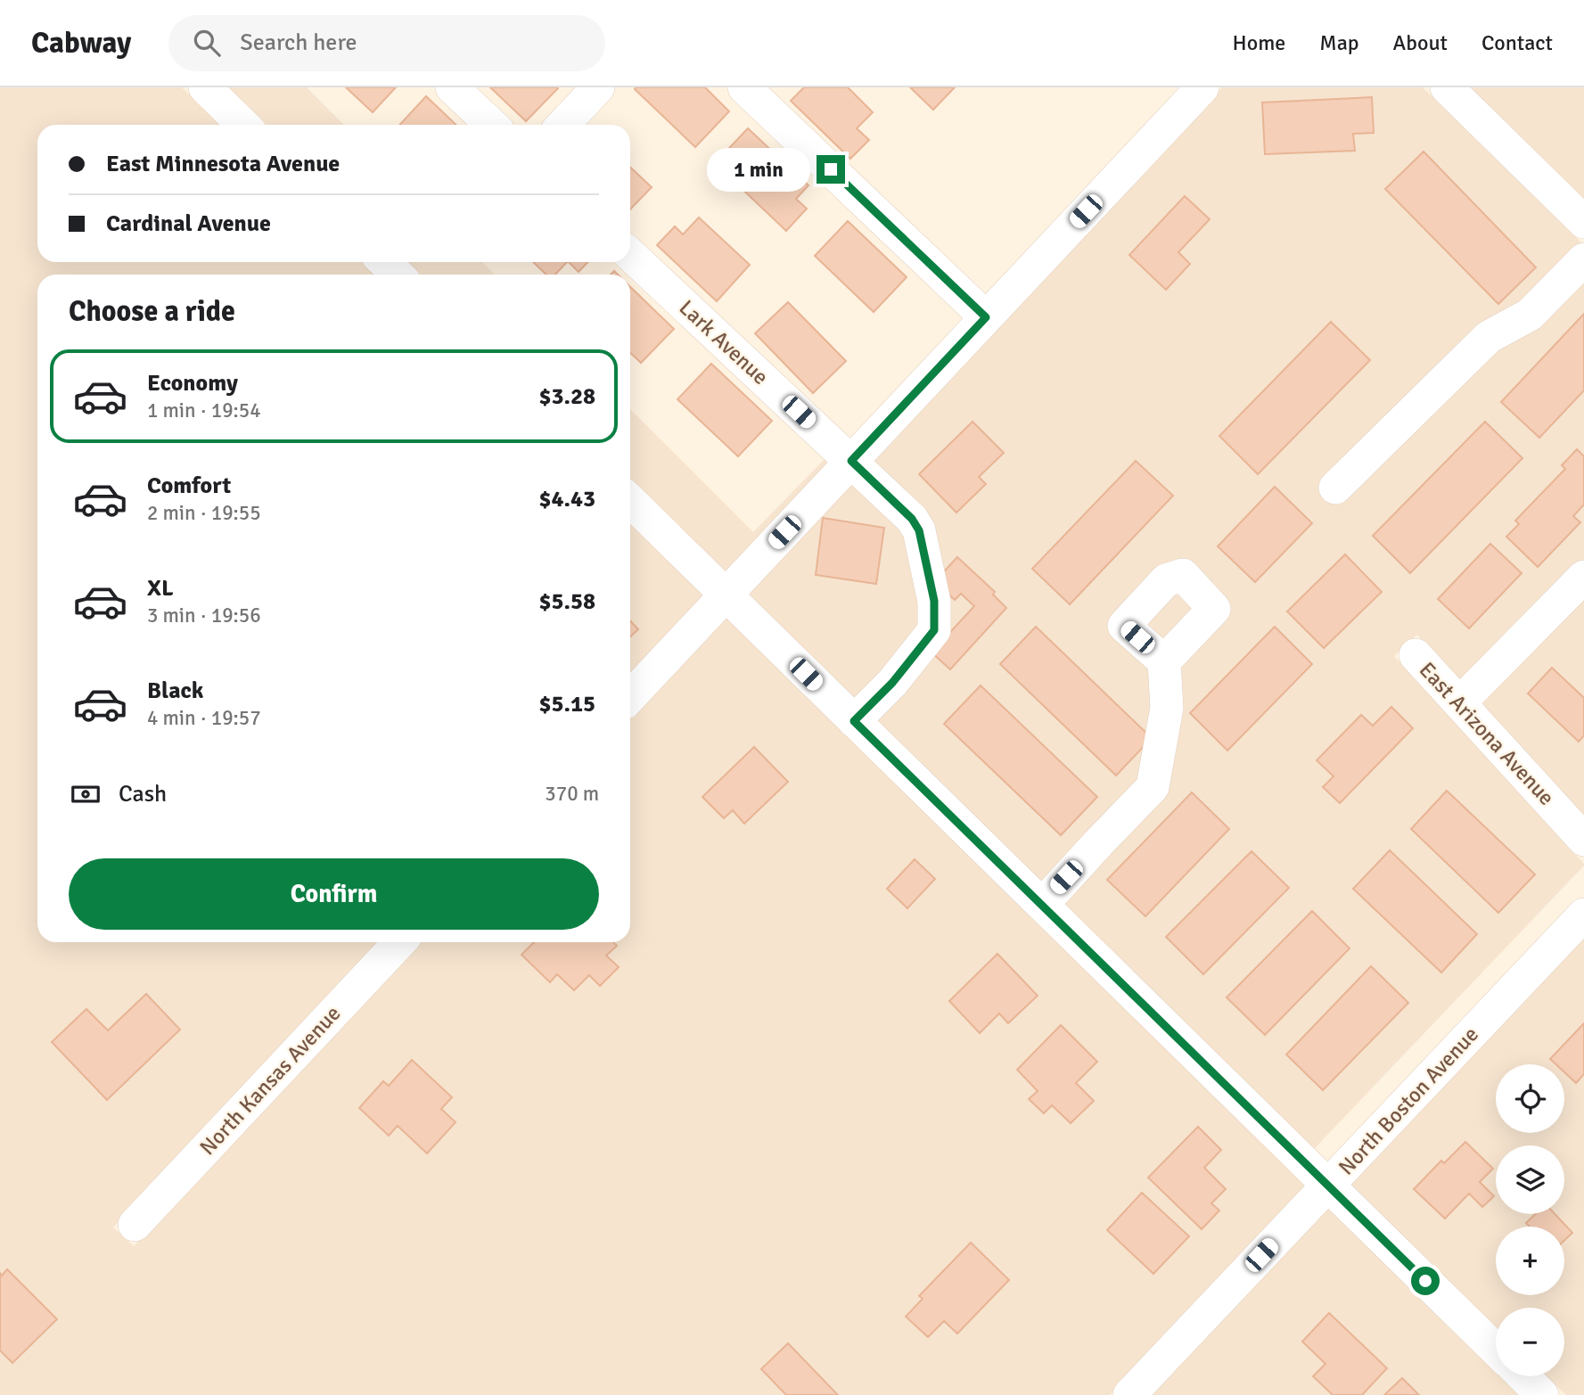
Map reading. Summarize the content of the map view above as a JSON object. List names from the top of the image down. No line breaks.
{"streets":{"street":["Lark Avenue","East Arizona Avenue","North Kansas Avenue","North Boston Avenue"]},"page":{"header":"Cabway","search":"Search here","nav":["Home","Map","About","Contact"],"banner":["East Minnesota Avenue","Cardinal Avenue"],"bubble":"1 min","heading":"Choose a ride","list":[{"name":"Economy","note":"1 min · 19:54","value":"$3.28"},{"name":"Comfort","note":"2 min · 19:55","value":"$4.43"},{"name":"XL","note":"3 min · 19:56","value":"$5.58"},{"name":"Black","note":"4 min · 19:57","value":"$5.15"}],"pay":["Cash","370 m"],"buttons":"Confirm","map_buttons":["+","−"]}}
